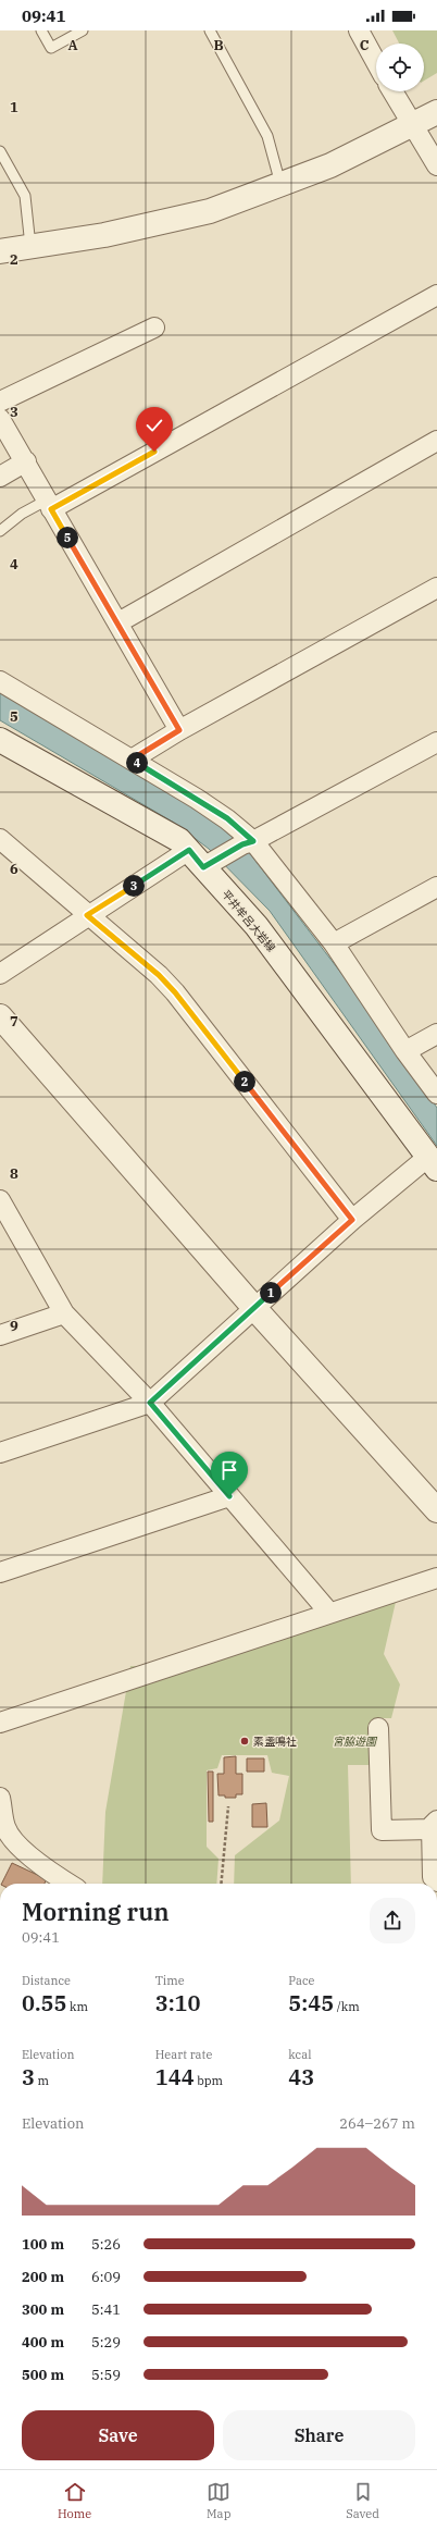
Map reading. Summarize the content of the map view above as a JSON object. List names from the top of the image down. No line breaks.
{"streets":{"street":["平井牟呂大岩線"]},"parks":["宮脇遊園"],"places":["素盞鳴社"],"page":{"status":"09:41","pins":["5","4","3","2","1"],"heading":["Morning run","09:41"],"stats":[["Distance","0.55 km"],["Time","3:10"],["Pace","5:45 /km"],["Elevation","3 m"],["Heart rate","144 bpm"],["kcal","43"]],"chart":["Elevation","264–267 m"],"list":[{"name":"100 m","note":"5:26"},{"name":"200 m","note":"6:09"},{"name":"300 m","note":"5:41"},{"name":"400 m","note":"5:29"},{"name":"500 m","note":"5:59"}],"buttons":["Save","Share"],"tabs":["Home","Map","Saved"]},"grid":{"columns":["A","B","C"],"rows":["1","2","3","4","5","6","7","8","9"]}}
